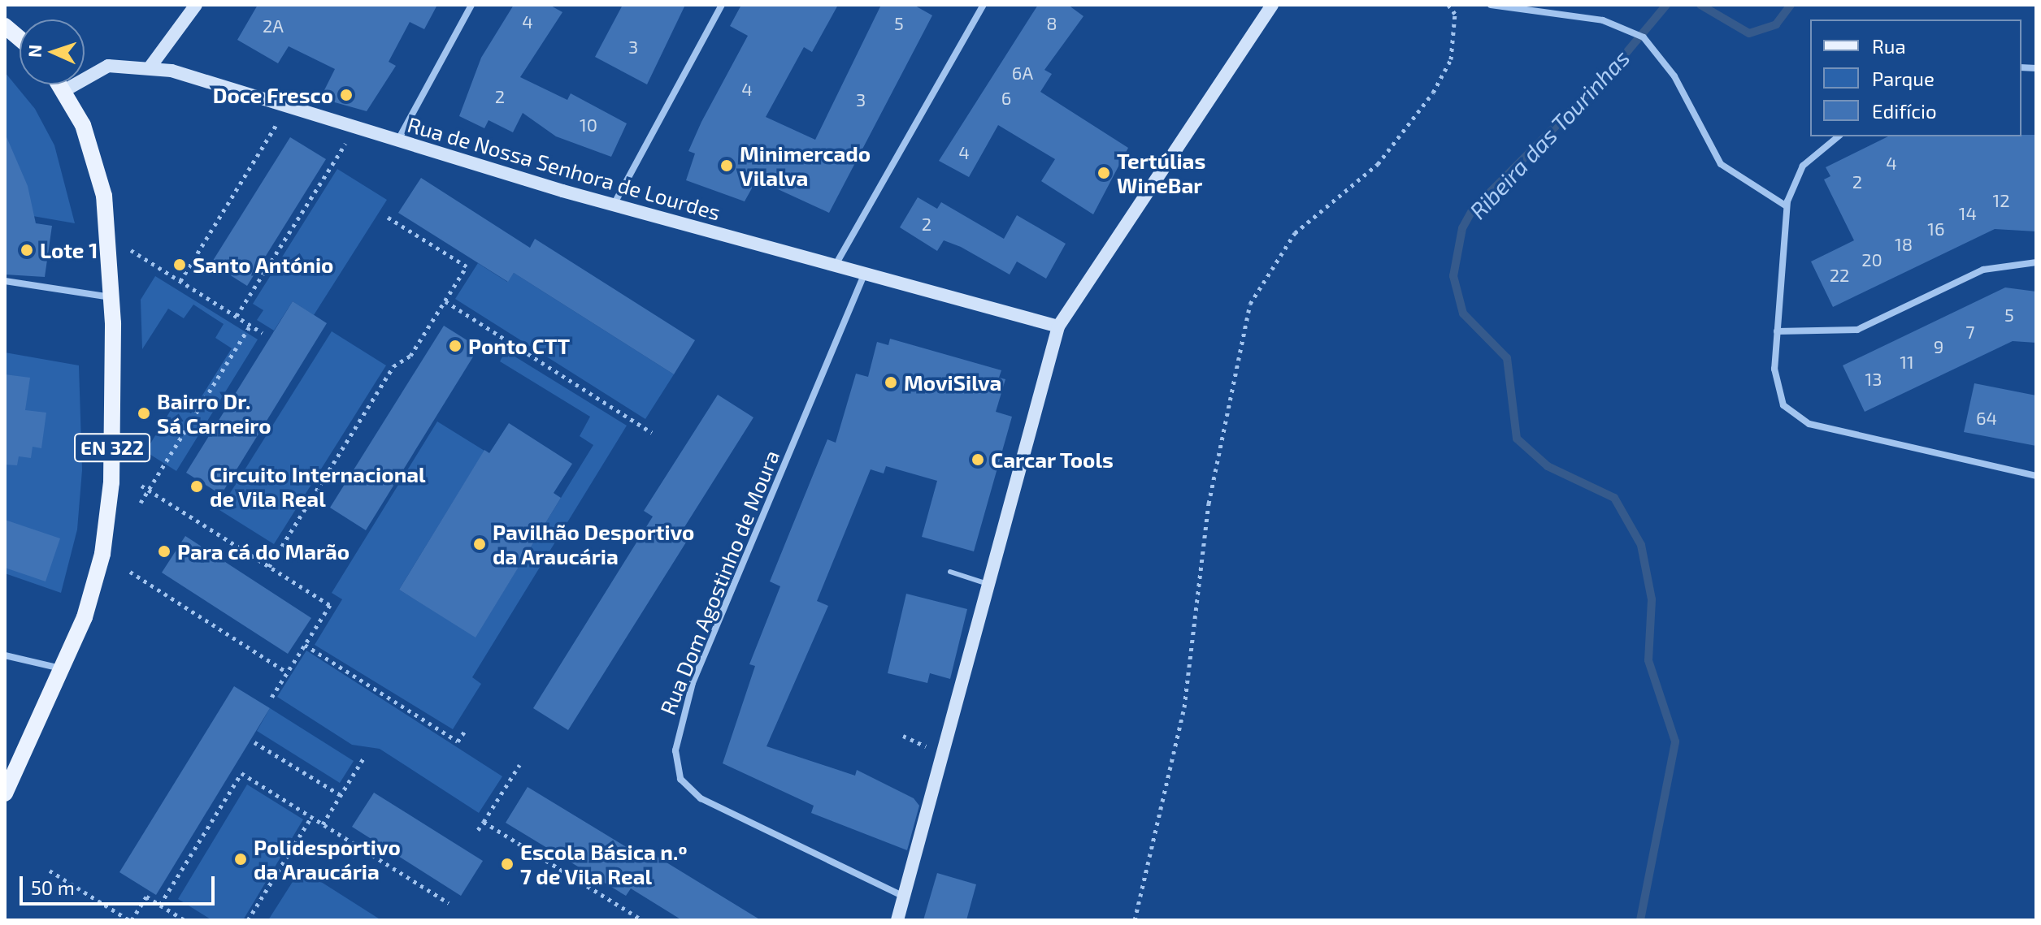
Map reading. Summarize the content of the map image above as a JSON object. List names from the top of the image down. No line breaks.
{"streets":{"main road":["EN 322"],"street":["Rua de Nossa Senhora de Lourdes","Rua Dom Agostinho de Moura"]},"crossings":[["Rua de Nossa Senhora de Lourdes","EN 322"],["Rua de Nossa Senhora de Lourdes","Rua Dom Agostinho de Moura"]],"water":["Ribeira das Tourinhas"],"places":["Doce Fresco","Minimercado Vilalva","Tertúlias WineBar","Lote 1","Santo António","Ponto CTT","MoviSilva","Bairro Dr. Sá Carneiro","Carcar Tools","Circuito Internacional de Vila Real","Pavilhão Desportivo da Araucária","Para cá do Marão","Polidesportivo da Araucária","Escola Básica n.º 7 de Vila Real"],"house_numbers":["4","5","8","2A","3","6A","4","2","6","3","10","4","4","2","12","14","2","16","18","20","22","5","7","9","11","13","64"],"legend":["Rua","Parque","Edifício"],"scale_bar":"50 m","north":"left"}
